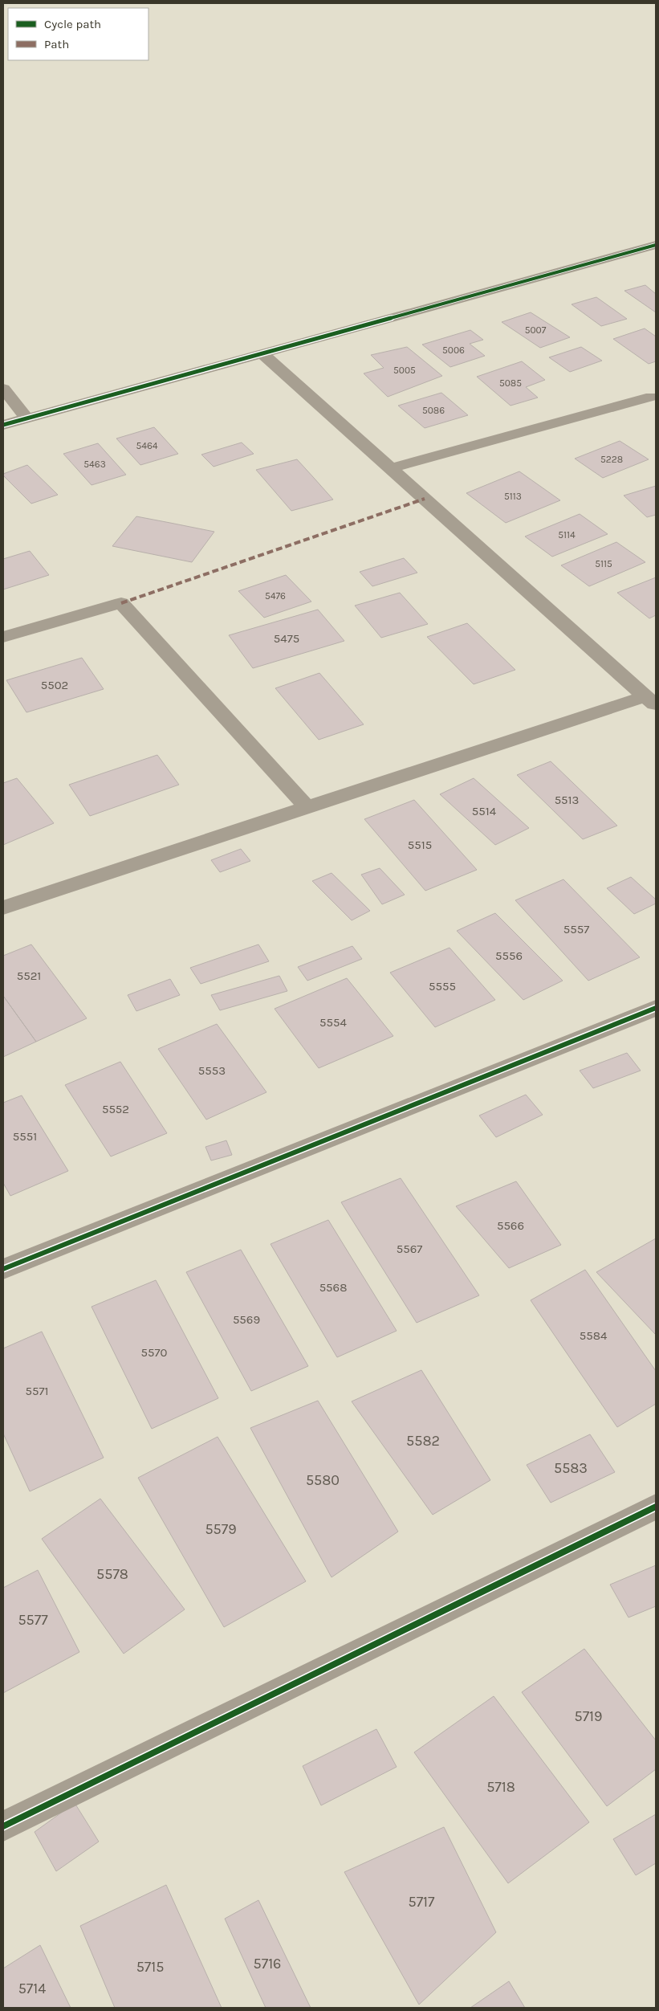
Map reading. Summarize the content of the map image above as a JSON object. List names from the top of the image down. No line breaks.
{"house_numbers":["5007","5006","5005","5085","5086","5464","5228","5463","5113","5114","5115","5476","5475","5502","5513","5514","5515","5557","5556","5521","5555","5554","5553","5552","5551","5566","5567","5568","5569","5584","5570","5571","5582","5583","5580","5579","5578","5577","5719","5718","5717","5716","5715","5714"],"legend":["Cycle path","Path"]}
